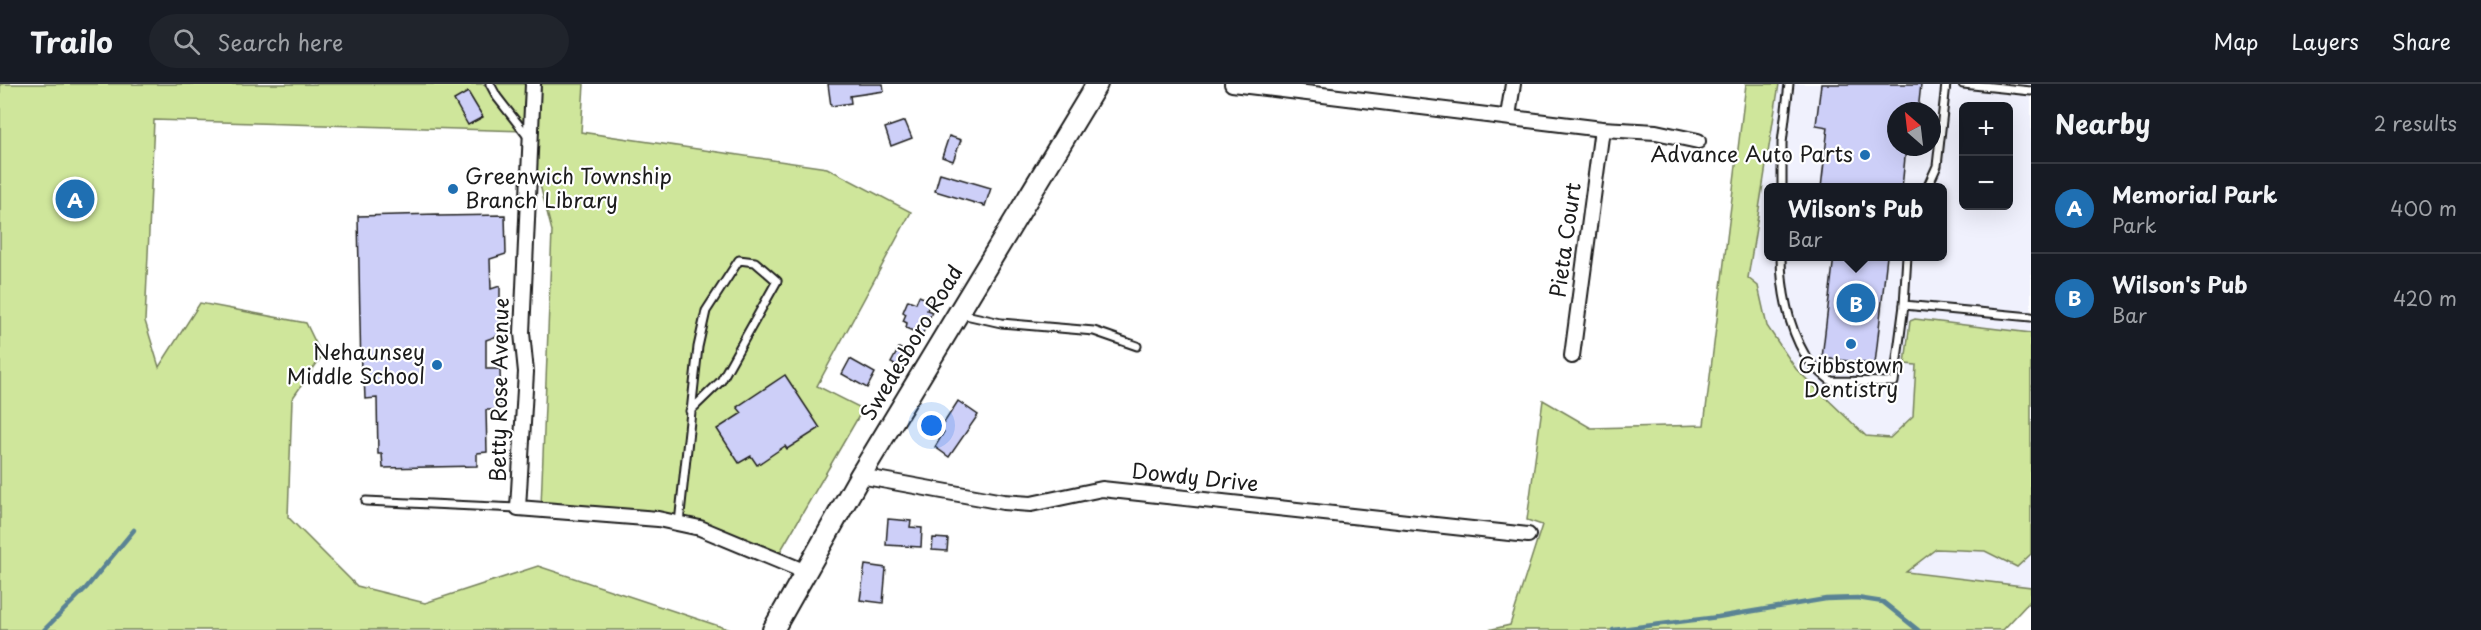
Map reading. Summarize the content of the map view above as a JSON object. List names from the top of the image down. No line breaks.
{"streets":{"main road":["Swedesboro Road"],"street":["Pieta Court","Betty Rose Avenue","Dowdy Drive"]},"crossings":[["Swedesboro Road","Betty Rose Avenue"],["Swedesboro Road","Dowdy Drive"]],"places":["Advance Auto Parts","Greenwich Township Branch Library","Gibbstown Dentistry","Nehaunsey Middle School"],"north":"top left","page":{"header":"Trailo","search":"Search here","nav":["Map","Layers","Share"],"heading":["Nearby","2 results"],"map_buttons":["+","−"],"list":[{"mark":"A","name":"Memorial Park","note":"Park","value":"400 m"},{"mark":"B","name":"Wilson's Pub","note":"Bar","value":"420 m"}],"pins":["A","B"],"popup":["Wilson's Pub","Bar"]}}
